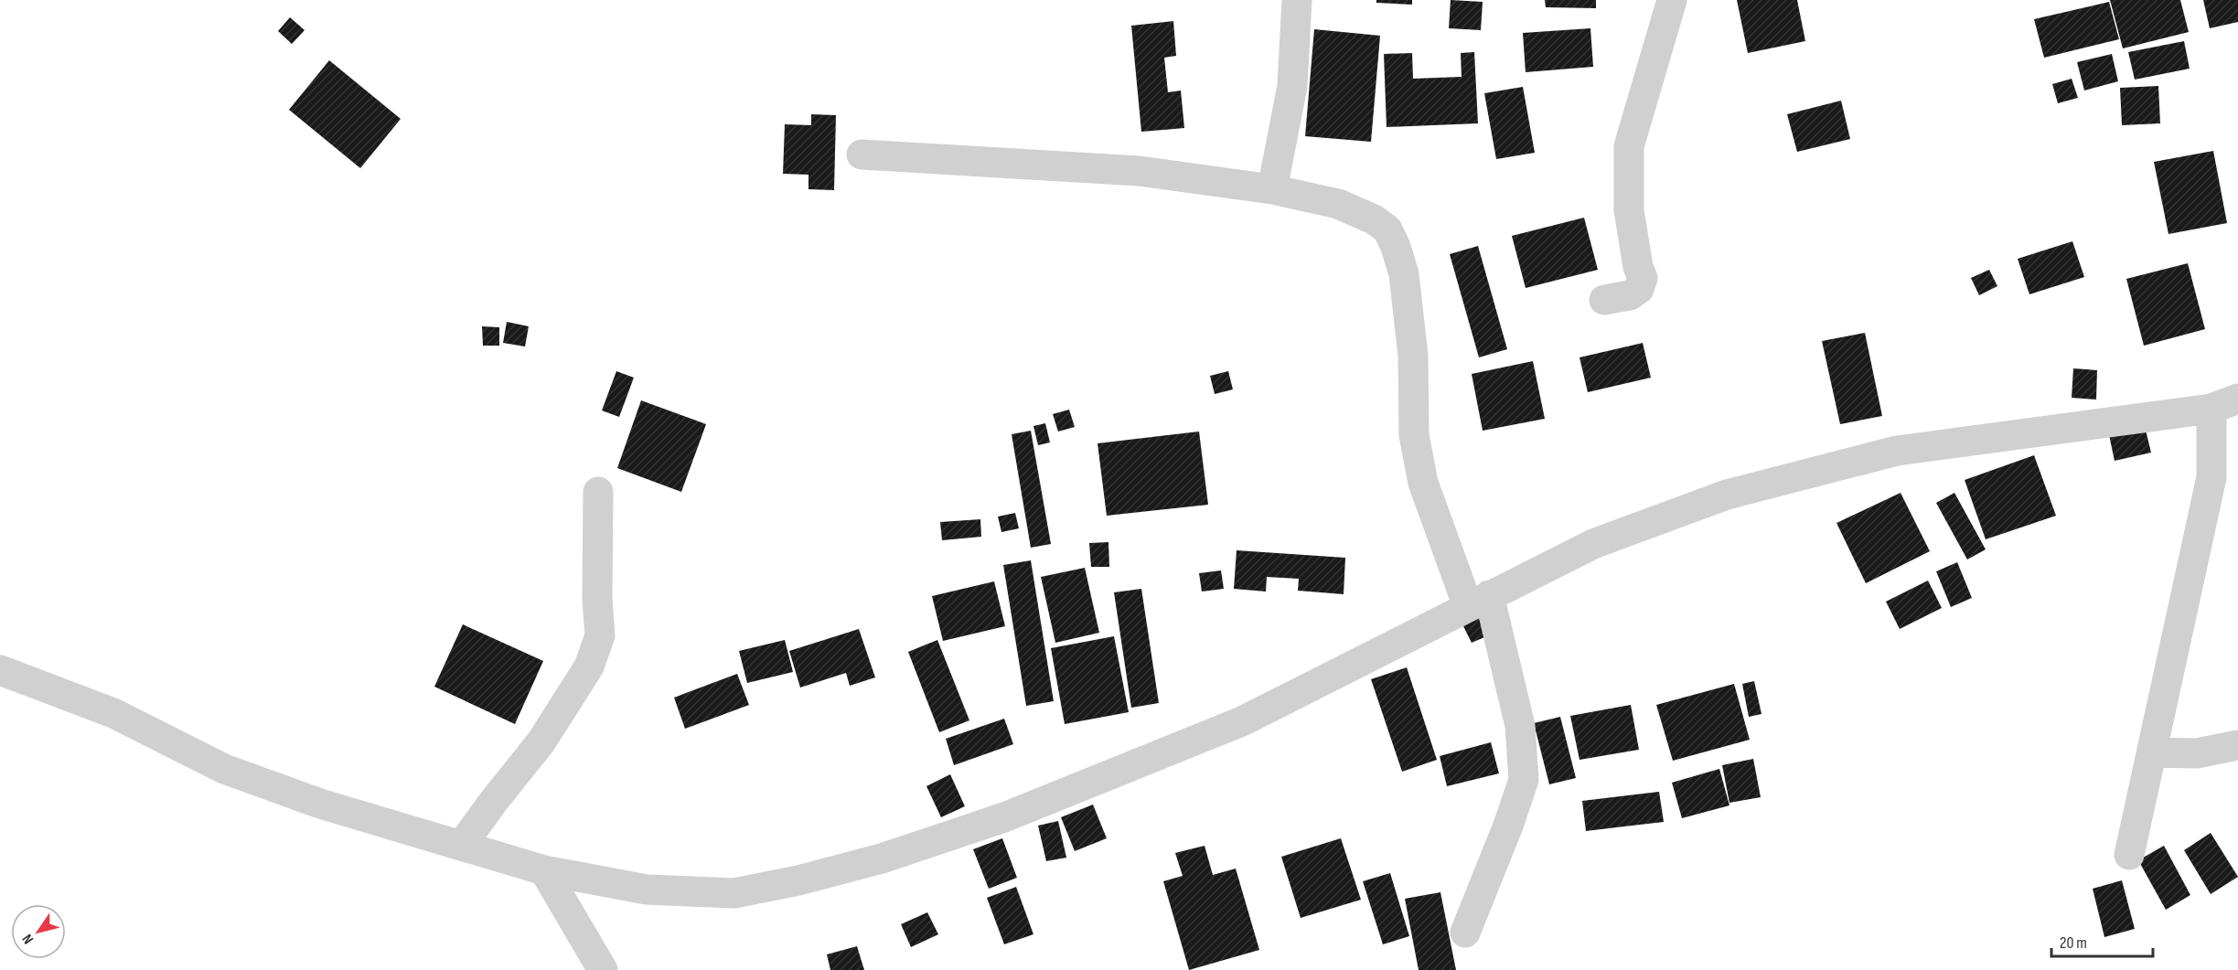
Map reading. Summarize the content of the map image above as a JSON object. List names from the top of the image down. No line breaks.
{"scale_bar":"20 m","north":"bottom left"}
